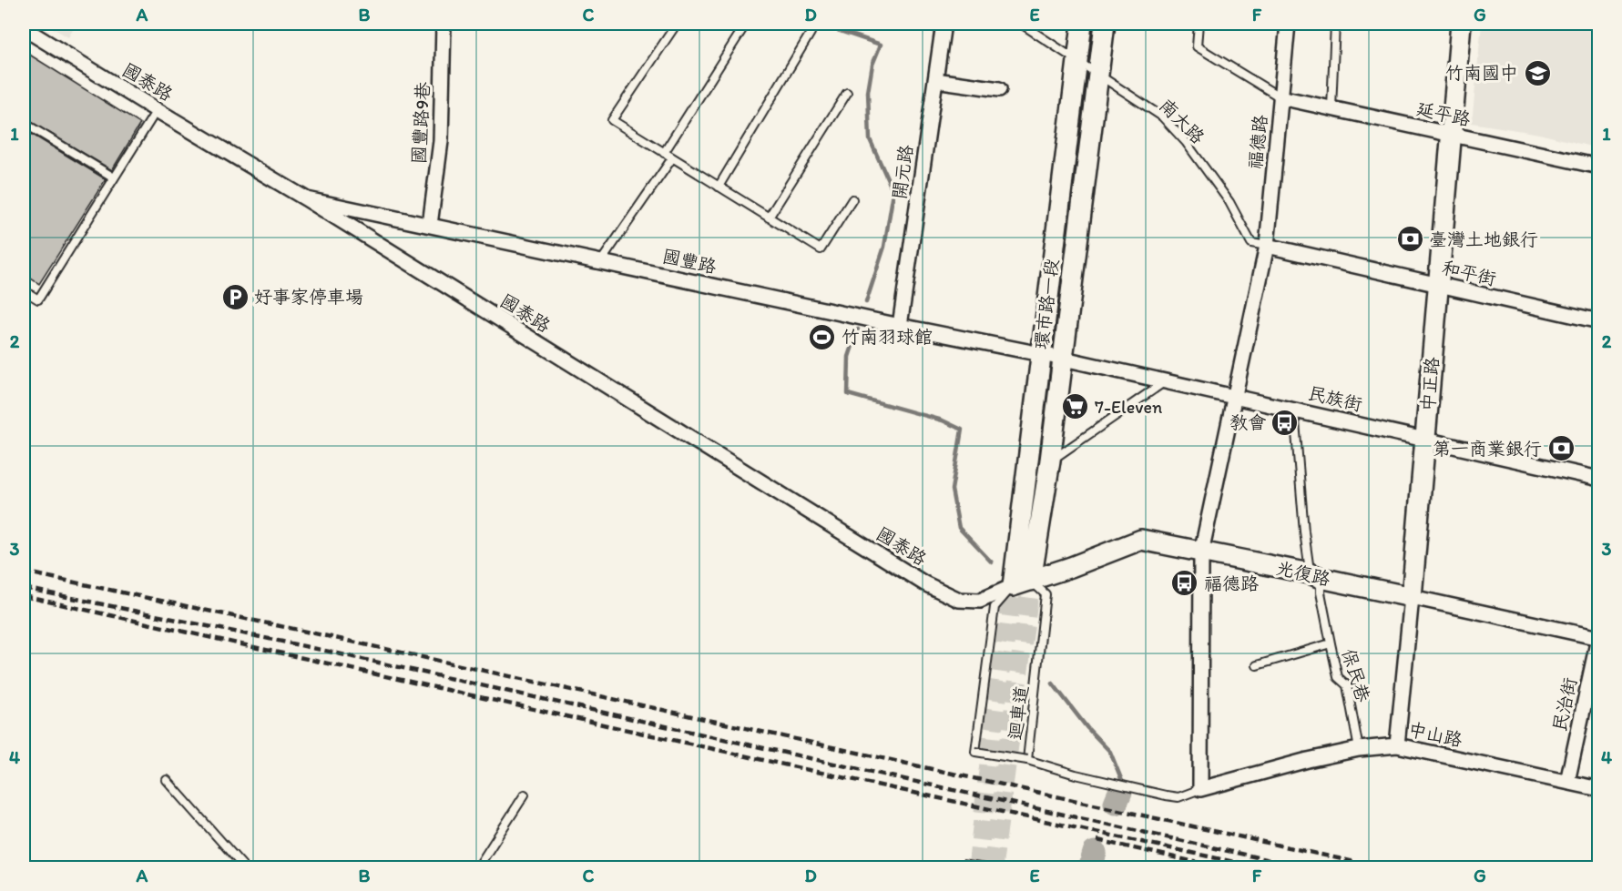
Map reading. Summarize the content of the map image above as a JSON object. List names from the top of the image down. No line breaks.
{"streets":{"main road":["環市路一段","中正路","光復路"],"street":["國泰路","延平路","國豐路9巷","福德路","開元路","國豐路","和平街","民族街","民治街","中山路"],"lane":["南大路","保民巷","迴車道"]},"crossings":[["國泰路","國豐路"],["國泰路","環市路一段"],["國泰路","光復路"],["國泰路","迴車道"],["延平路","福德路"],["延平路","中正路"],["南大路","福德路"],["南大路","和平街"],["南大路","環市路一段"],["國豐路9巷","國豐路"],["福德路","和平街"],["福德路","民族街"],["福德路","光復路"],["福德路","中山路"],["開元路","國豐路"],["國豐路","環市路一段"],["國豐路","民族街"],["和平街","中正路"],["環市路一段","民族街"],["環市路一段","光復路"],["環市路一段","迴車道"],["中正路","民族街"],["中正路","光復路"],["中正路","中山路"],["民族街","保民巷"],["光復路","保民巷"],["光復路","民治街"],["光復路","迴車道"],["保民巷","中山路"],["民治街","中山路"]],"places":{"school or university":["竹南國中"],"bank":["臺灣土地銀行","第一商業銀行"],"parking":["好事家停車場"],"sports":["竹南羽球館"],"supermarket":["7-Eleven"],"bus stop":["教會","福德路"]},"grid":{"columns":["A","B","C","D","E","F","G"],"rows":["1","2","3","4"]}}
